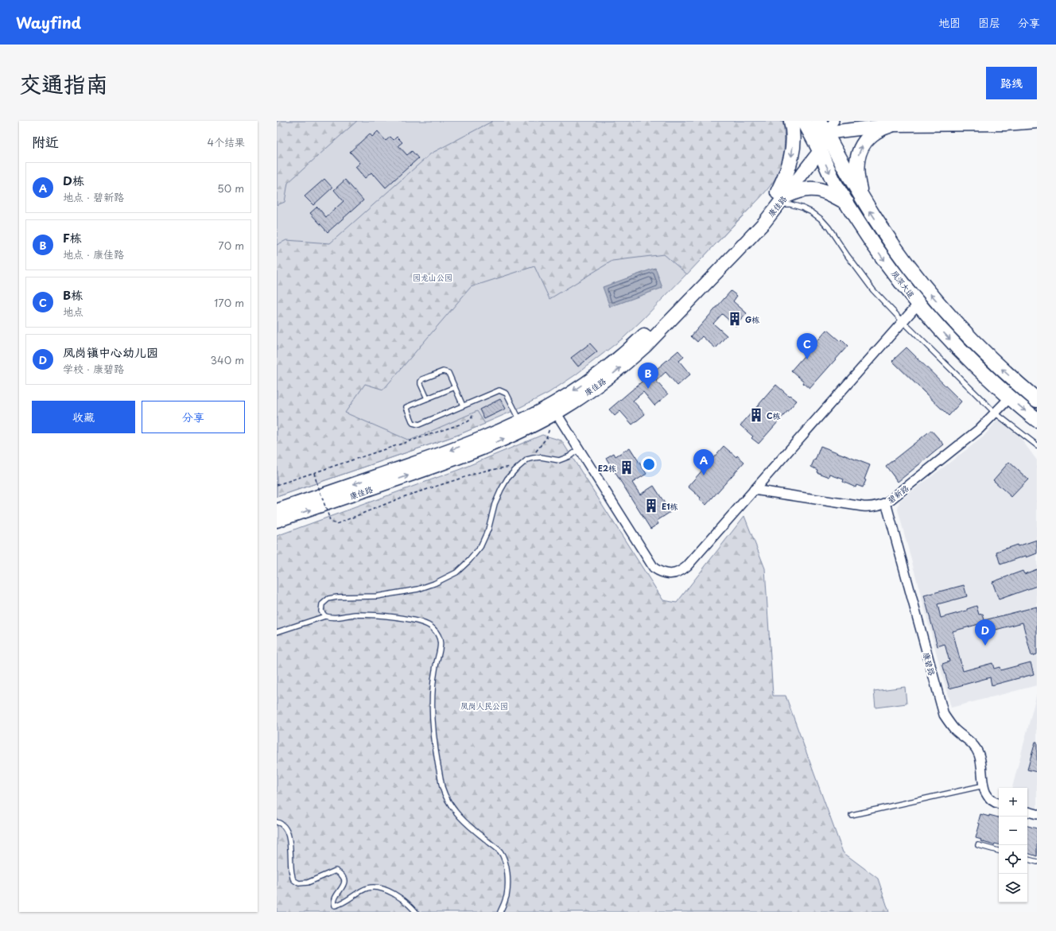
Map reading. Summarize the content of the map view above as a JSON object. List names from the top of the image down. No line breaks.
{"streets":{"main road":["凤深大道"],"street":["康佳路","碧新路","康碧路"]},"crossings":[["康佳路","凤深大道"],["凤深大道","碧新路"],["碧新路","康碧路"]],"parks":["园龙山公园","凤岗人民公园"],"places":{"building":["G栋","C栋","E2栋","E1栋"]},"page":{"header":"Wayfind","nav":["地图","图层","分享"],"title":"交通指南","buttons":["路线",["收藏","分享"]],"heading":["附近","4个结果"],"list":[{"mark":"A","name":"D栋","note":"地点 · 碧新路","value":"50 m"},{"mark":"B","name":"F栋","note":"地点 · 康佳路","value":"70 m"},{"mark":"C","name":"B栋","note":"地点","value":"170 m"},{"mark":"D","name":"凤岗镇中心幼儿园","note":"学校 · 康碧路","value":"340 m"}],"pins":["C","B","A","D"],"map_buttons":["+","−"]}}
